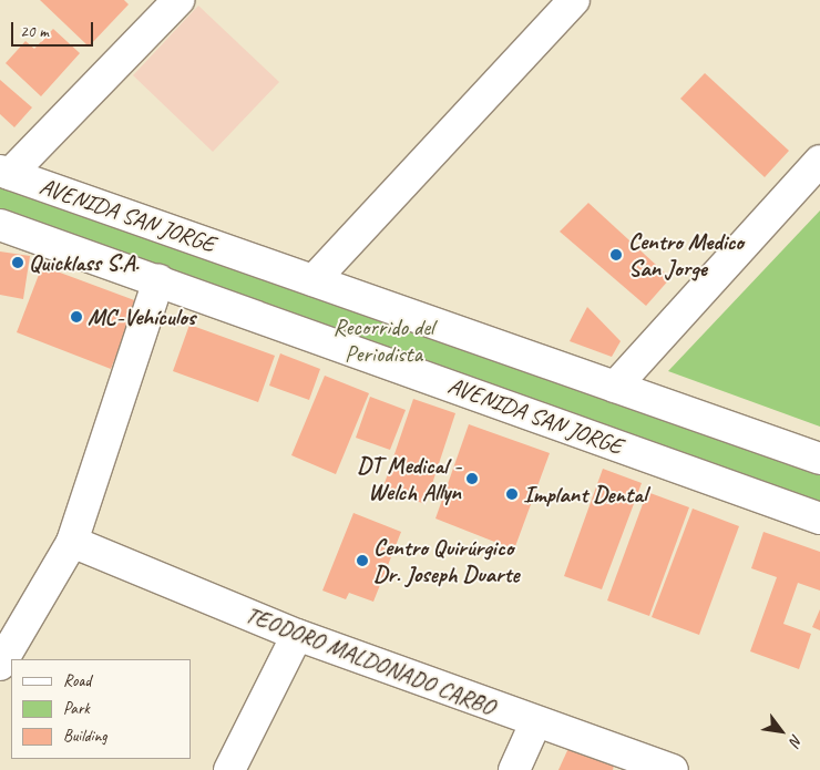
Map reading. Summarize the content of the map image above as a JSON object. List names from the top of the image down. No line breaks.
{"streets":{"street":["AVENIDA SAN JORGE","TEODORO MALDONADO CARBO"]},"parks":["Recorrido del Periodista"],"places":["Centro Medico San Jorge","Quicklass S.A.","MC-Vehículos","DT Medical - Welch Allyn","Implant Dental","Centro Quirúrgico Dr. Joseph Duarte"],"legend":["Road","Park","Building"],"scale_bar":"20 m","north":"bottom right"}
